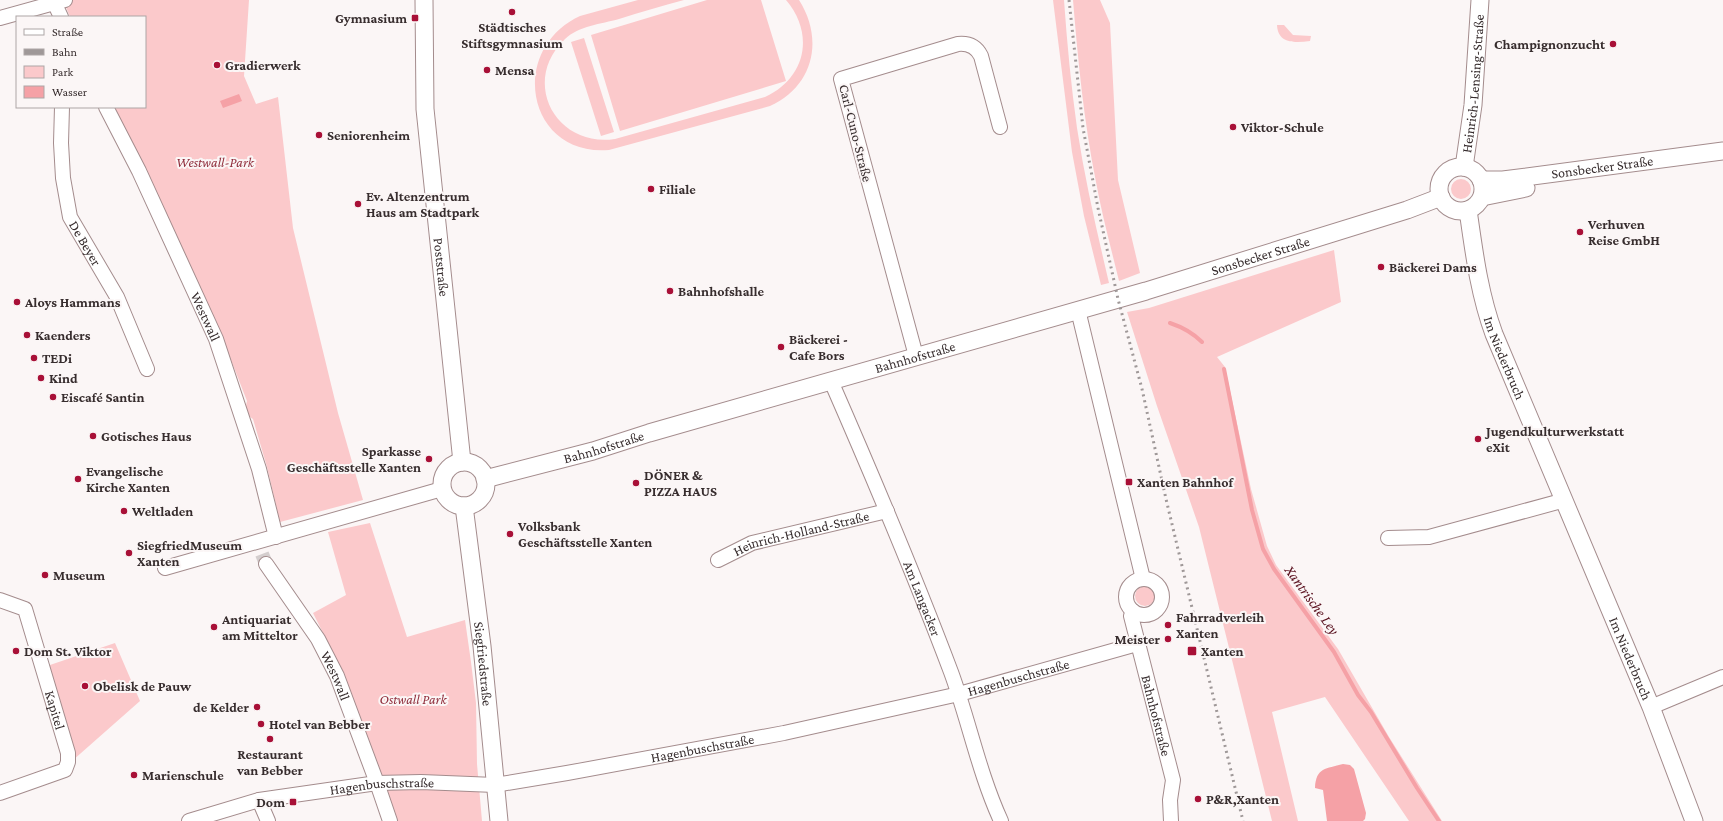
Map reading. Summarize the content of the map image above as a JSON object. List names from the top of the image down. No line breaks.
{"streets":{"street":["Heinrich-Lensing-Straße","Carl-Cuno-Straße","Sonsbecker Straße","De Beyer","Poststraße","Westwall","Bahnhofstraße","Im Niederbruch","Heinrich-Holland-Straße","Am Langacker","Siegfriedstraße","Hagenbuschstraße","Kapitel"]},"crossings":[["Heinrich-Lensing-Straße","Sonsbecker Straße"],["Heinrich-Lensing-Straße","Im Niederbruch"],["Carl-Cuno-Straße","Bahnhofstraße"],["Sonsbecker Straße","Bahnhofstraße"],["Sonsbecker Straße","Im Niederbruch"],["Poststraße","Bahnhofstraße"],["Poststraße","Siegfriedstraße"],["Westwall","Hagenbuschstraße"],["Bahnhofstraße","Am Langacker"],["Bahnhofstraße","Siegfriedstraße"],["Bahnhofstraße","Hagenbuschstraße"],["Heinrich-Holland-Straße","Am Langacker"],["Am Langacker","Hagenbuschstraße"],["Siegfriedstraße","Hagenbuschstraße"]],"water":["Xantrische Ley"],"parks":["Westwall-Park","Ostwall Park"],"places":{"other":["Städtisches Stiftsgymnasium","Champignonzucht","Gradierwerk","Mensa","Viktor-Schule","Seniorenheim","Filiale","Ev. Altenzentrum Haus am Stadtpark","Verhuven Reise GmbH","Bäckerei Dams","Bahnhofshalle","Aloys Hammans","Kaenders","Bäckerei - Cafe Bors","TEDi","Kind","Eiscafé Santin","Gotisches Haus","Jugendkulturwerkstatt eXit","Sparkasse Geschäftsstelle Xanten","Evangelische Kirche Xanten","DÖNER & PIZZA HAUS","Weltladen","Volksbank Geschäftsstelle Xanten","SiegfriedMuseum Xanten","Museum","Fahrradverleih Xanten","Antiquariat am Mitteltor","Meister","Dom St. Viktor","Obelisk de Pauw","de Kelder","Hotel van Bebber","Restaurant van Bebber","Marienschule","P&R,Xanten"],"transit":["Gymnasium","Xanten Bahnhof","Xanten","Dom"]},"legend":["Straße","Bahn","Park","Wasser"]}
